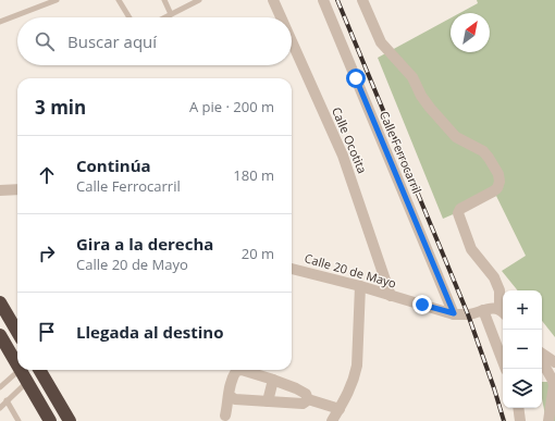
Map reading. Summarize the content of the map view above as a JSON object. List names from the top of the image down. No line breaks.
{"streets":{"street":["Calle Ocotita","Calle Ferrocarril","Calle 20 de Mayo"]},"crossings":[["Calle Ocotita","Calle 20 de Mayo"],["Calle Ferrocarril","Calle 20 de Mayo"]],"north":"top right","page":{"search":"Buscar aquí","heading":["3 min","A pie · 200 m"],"list":[["Continúa","Calle Ferrocarril","180 m"],["Gira a la derecha","Calle 20 de Mayo","20 m"],"Llegada al destino"],"map_buttons":["+","−"]}}
